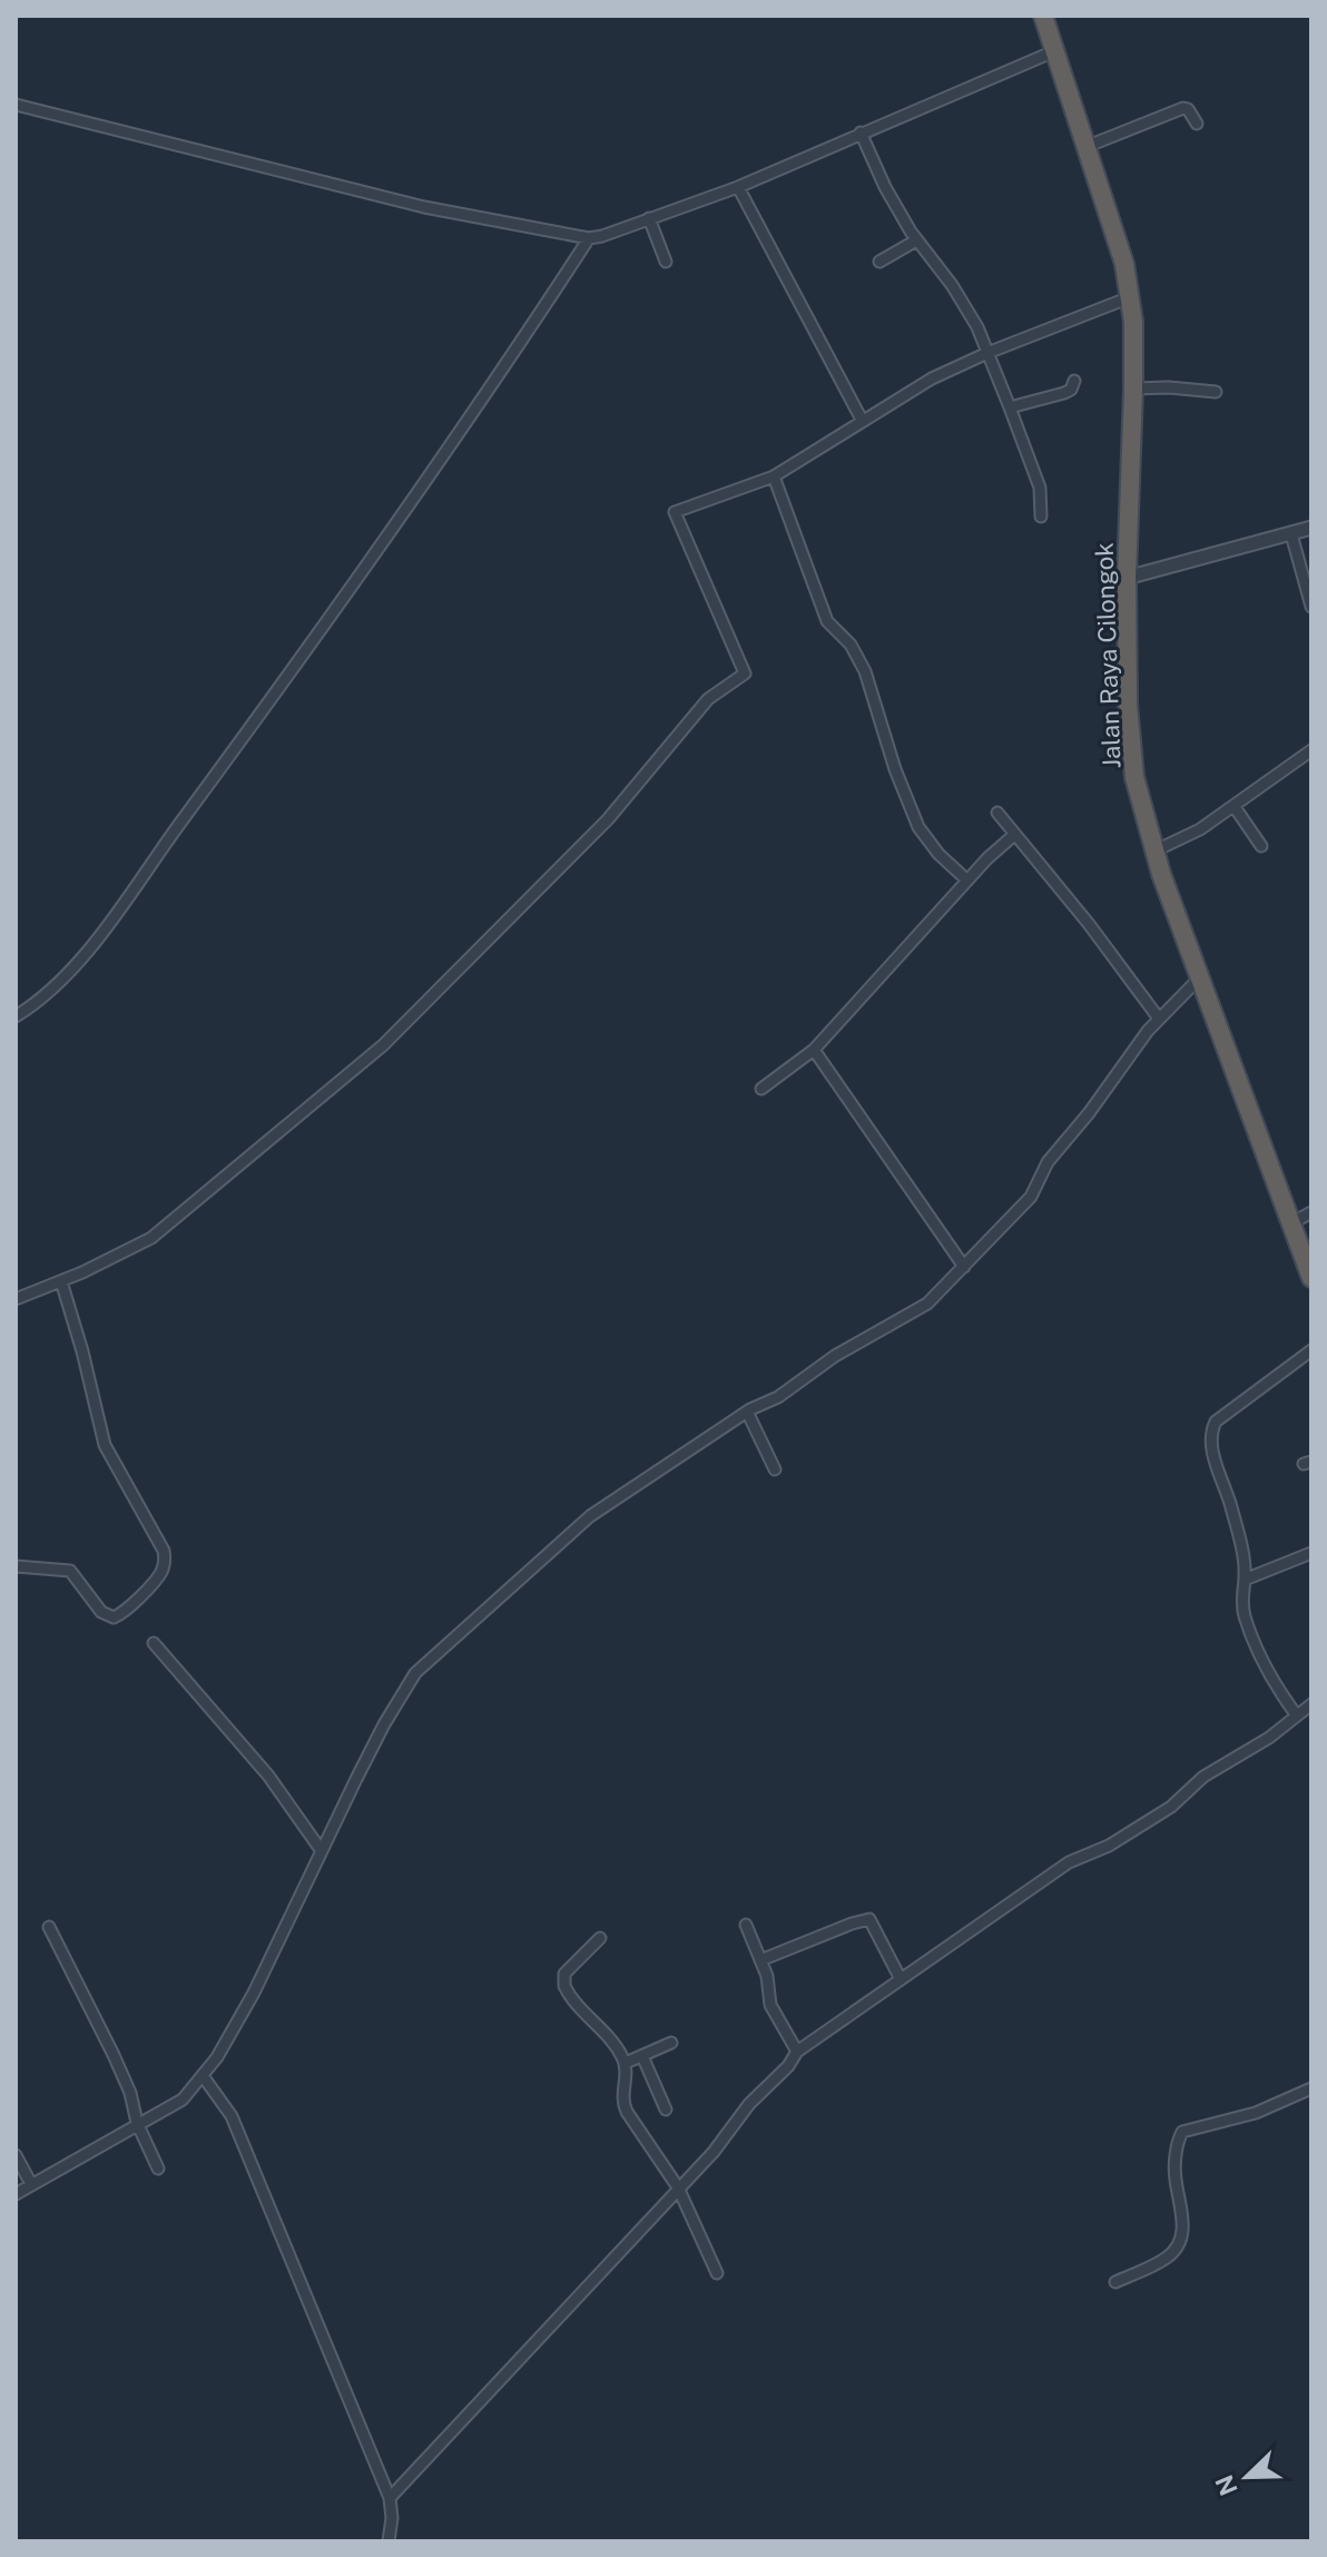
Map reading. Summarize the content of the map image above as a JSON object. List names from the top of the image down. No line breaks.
{"streets":{"highway":["Jalan Raya Cilongok"]},"north":"bottom left"}
